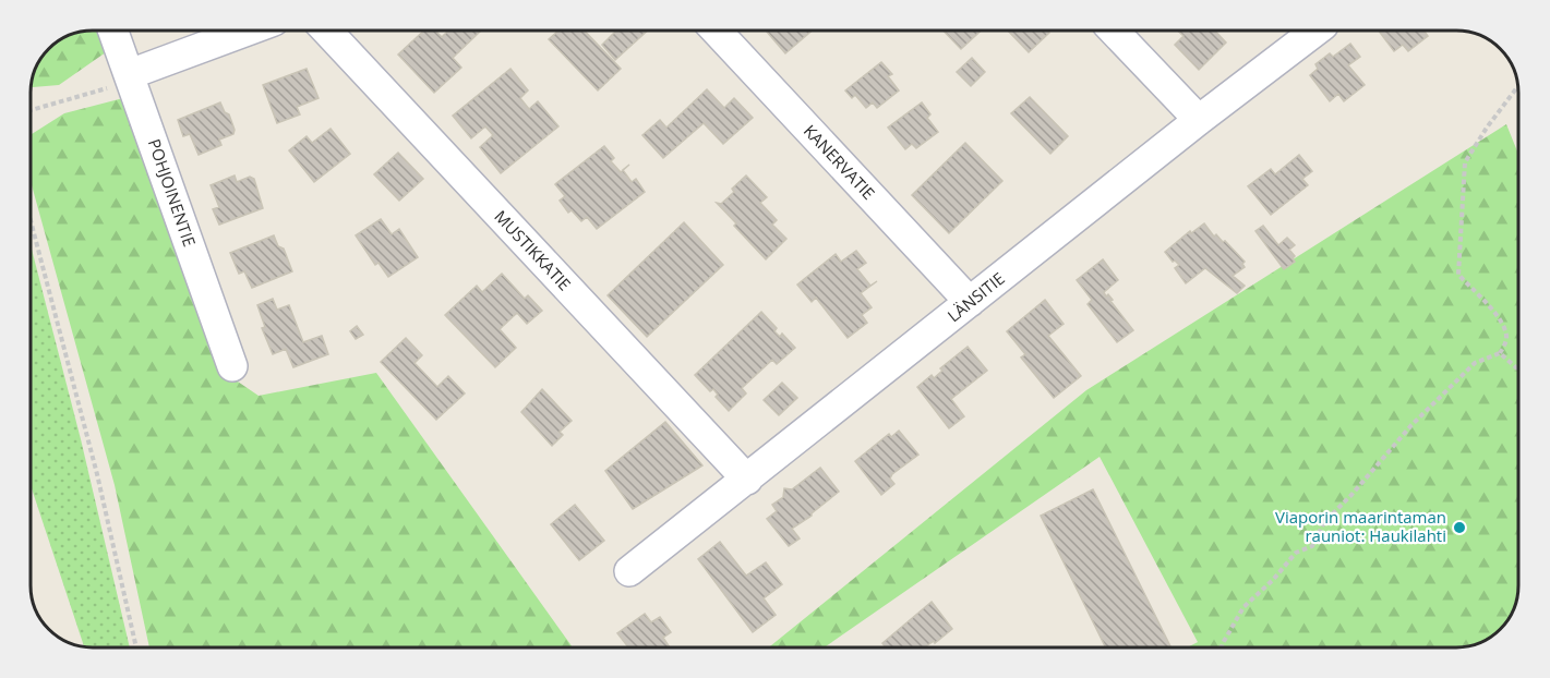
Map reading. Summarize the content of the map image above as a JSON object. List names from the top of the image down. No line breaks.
{"streets":{"street":["KANERVATIE","POHJOINENTIE","MUSTIKKATIE","LÄNSITIE"]},"crossings":[["KANERVATIE","LÄNSITIE"],["MUSTIKKATIE","LÄNSITIE"]],"places":["Viaporin maarintaman rauniot: Haukilahti"]}
